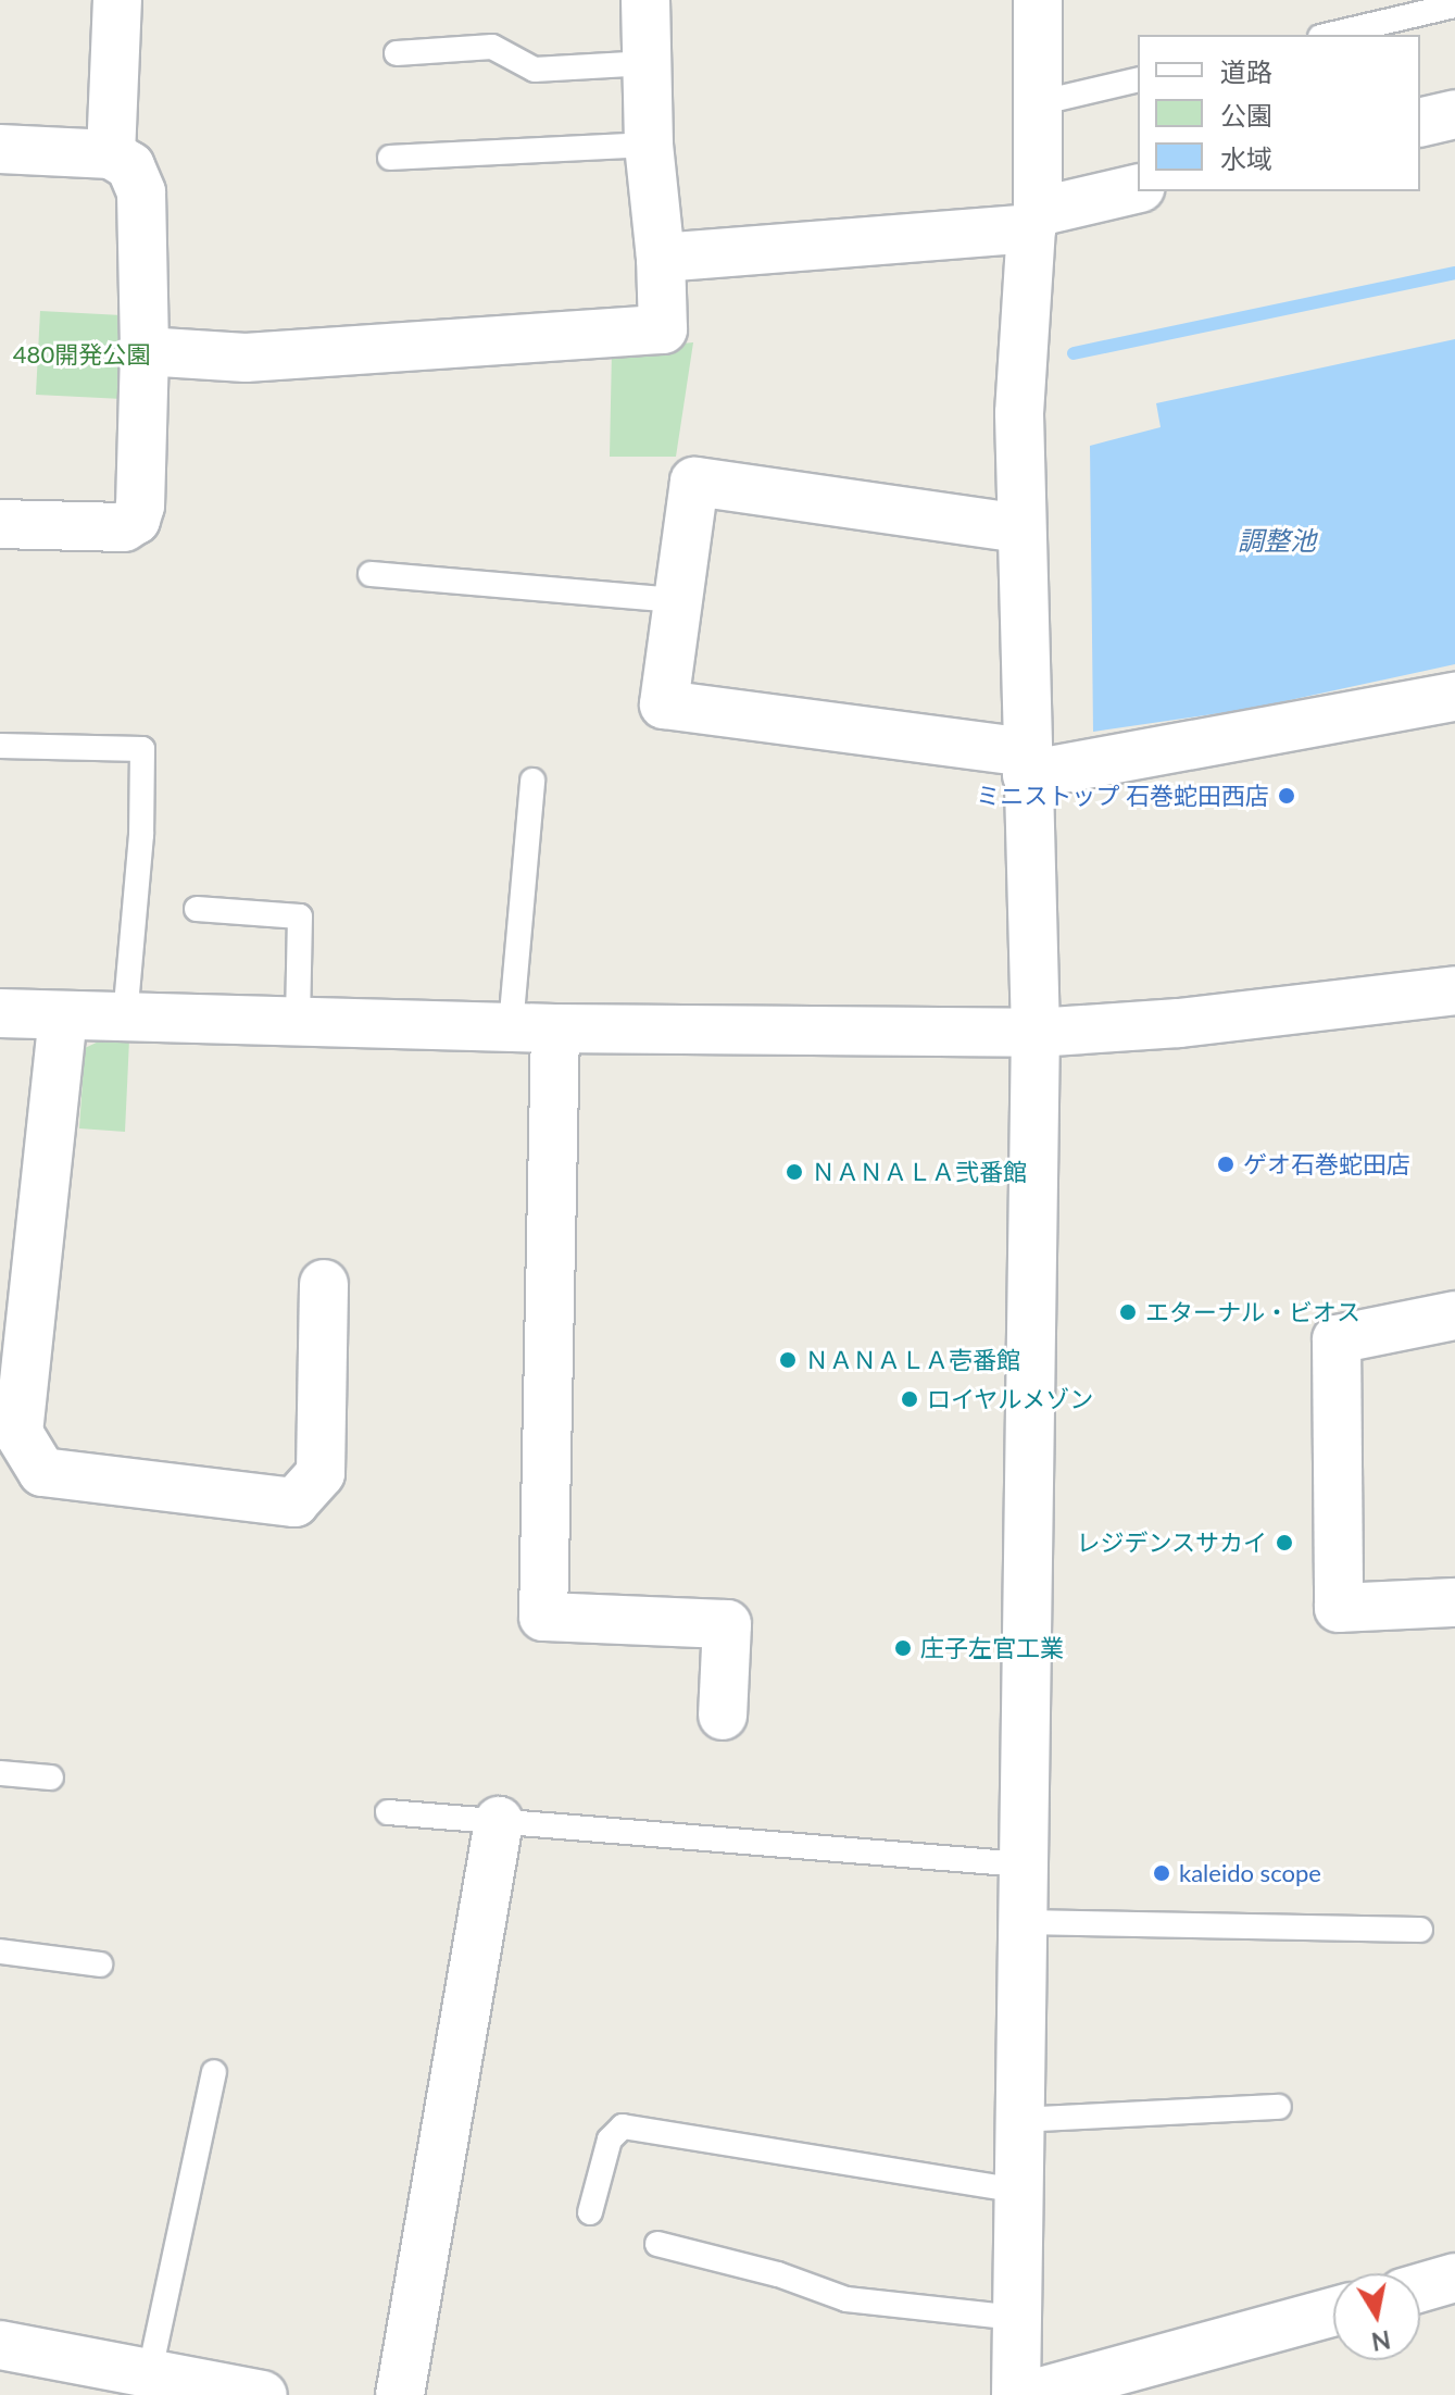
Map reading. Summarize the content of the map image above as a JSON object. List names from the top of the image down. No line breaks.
{"water":["調整池"],"parks":["480開発公園"],"places":["ミニストップ 石巻蛇田西店","ゲオ石巻蛇田店","ＮＡＮＡＬＡ弐番館","エターナル・ビオス","ＮＡＮＡＬＡ壱番館","ロイヤルメゾン","レジデンスサカイ","庄子左官工業","kaleido scope"],"legend":["道路","公園","水域"],"north":"bottom"}
